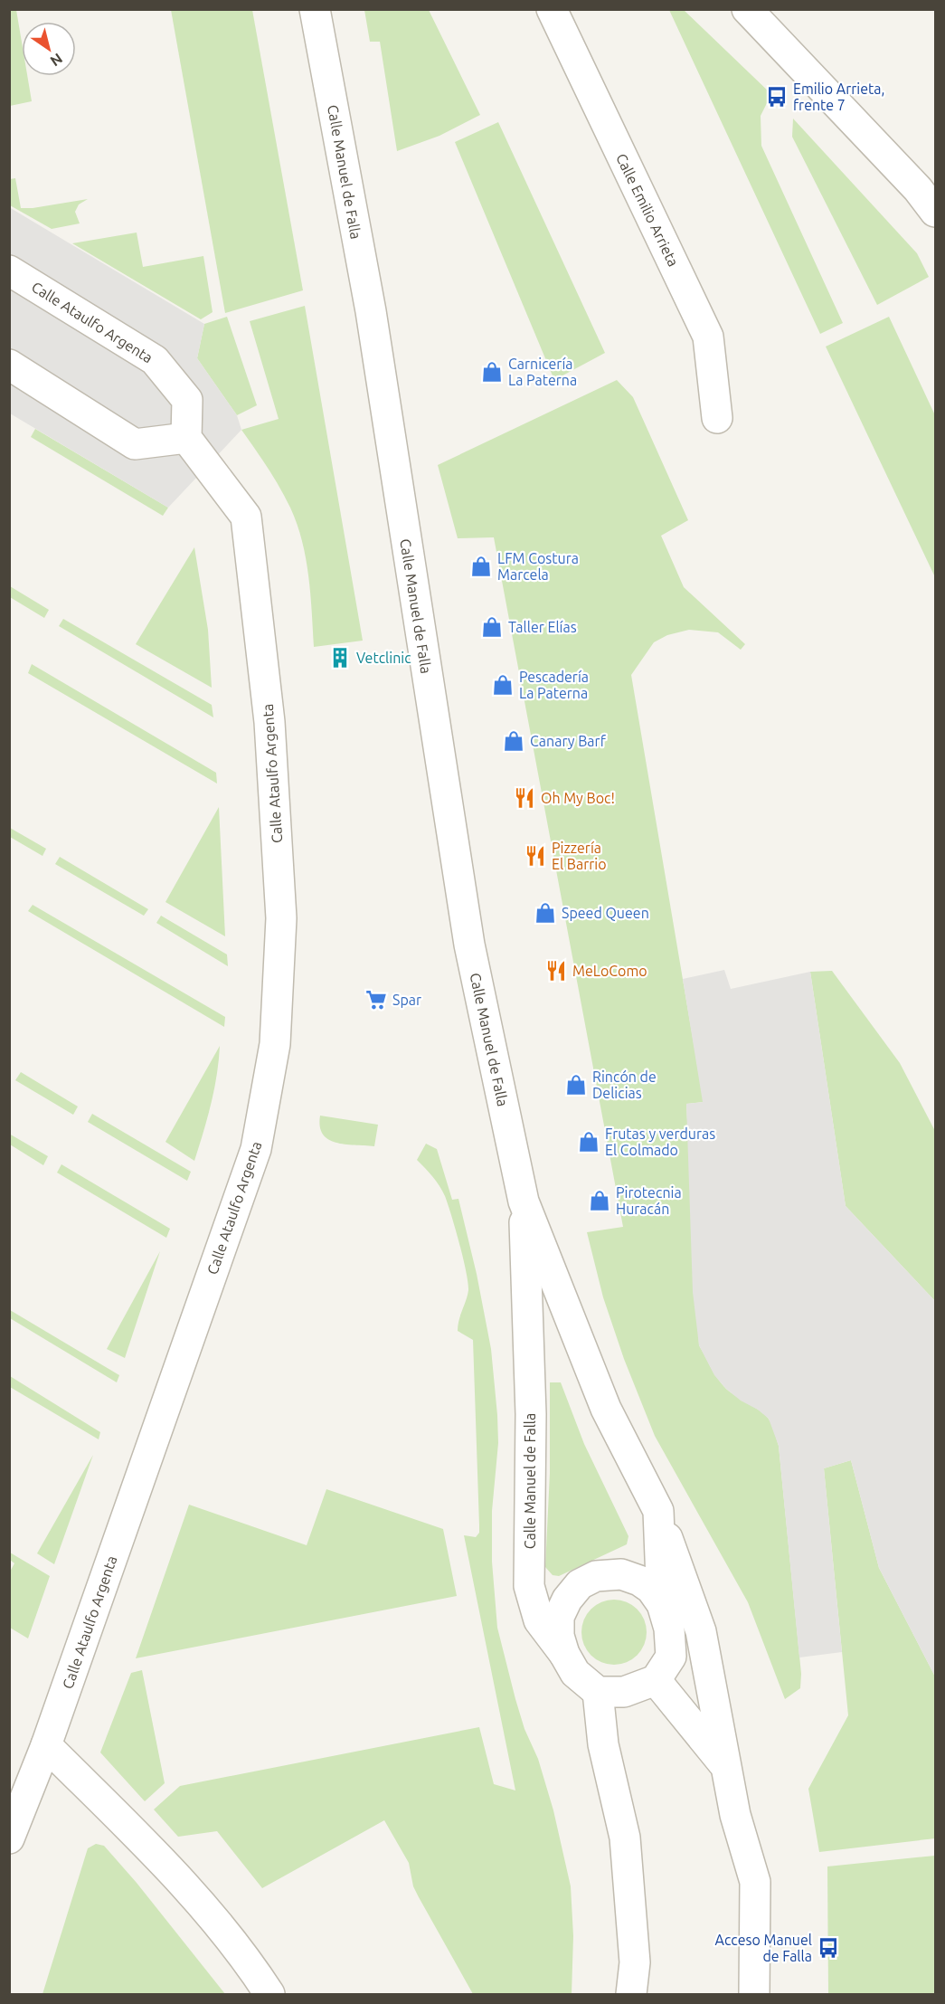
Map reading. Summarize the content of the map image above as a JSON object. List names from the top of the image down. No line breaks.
{"streets":{"street":["Calle Manuel de Falla","Calle Emilio Arrieta","Calle Ataulfo Argenta"]},"places":{"bus stop":["Emilio Arrieta, frente 7","Acceso Manuel de Falla"],"shop":["Carnicería La Paterna","LFM Costura Marcela","Taller Elías","Pescadería La Paterna","Canary Barf","Speed Queen","Rincón de Delicias","Frutas y verduras El Colmado","Pirotecnia Huracán"],"building":["Vetclinic"],"restaurant":["Oh My Boc!","Pizzería El Barrio","MeLoComo"],"supermarket":["Spar"]},"north":"bottom right"}
